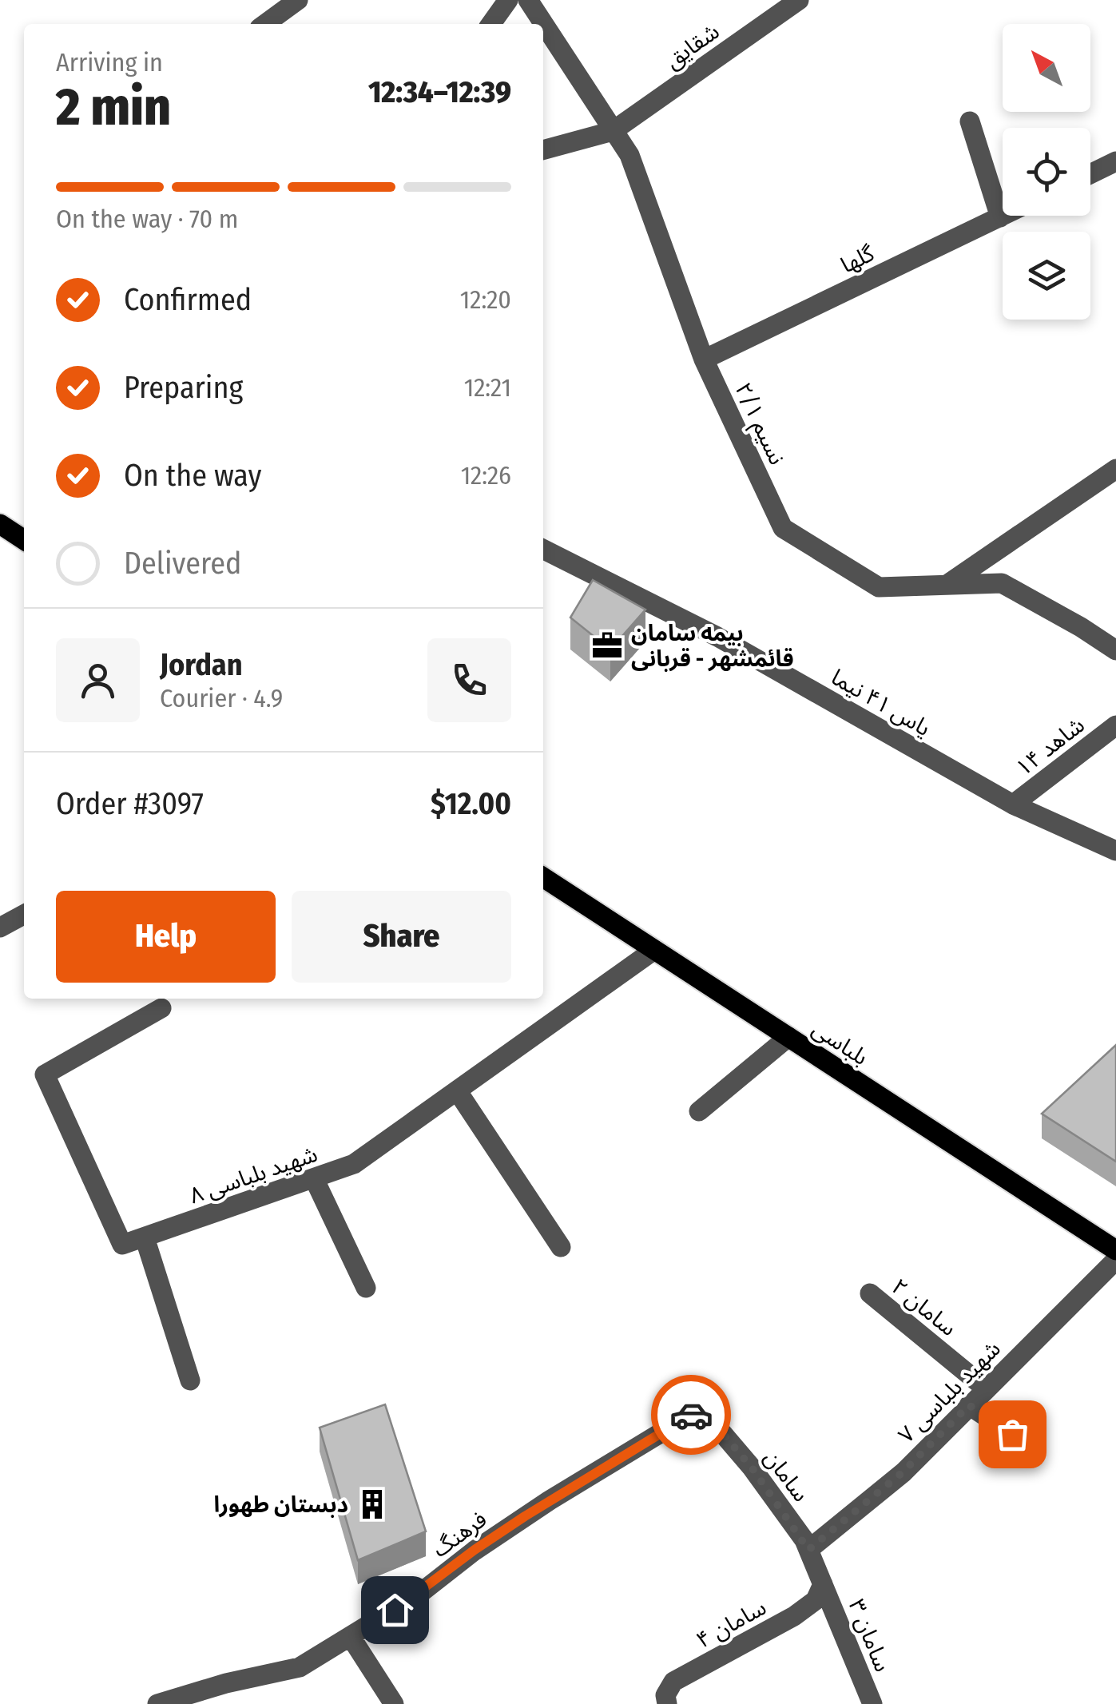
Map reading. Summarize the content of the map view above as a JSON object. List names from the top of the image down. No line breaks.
{"streets":{"main road":["بلباسی"],"street":["شقایق","گلها","نسیم ۲/۱","یاس ۴۱ نیما","شاهد ۱۴","شهید بلباسی ۸","سامان ۲","شهید بلباسی ۷","سامان","فرهنگ","سامان ۴","سامان ۳"]},"crossings":[["شقایق","نسیم ۲/۱"],["گلها","نسیم ۲/۱"],["یاس ۴۱ نیما","شاهد ۱۴"],["بلباسی","شهید بلباسی ۸"],["سامان ۲","شهید بلباسی ۷"],["شهید بلباسی ۷","سامان"],["سامان","فرهنگ"],["سامان","سامان ۴"],["سامان","سامان ۳"],["سامان ۴","سامان ۳"]],"places":{"office":["بیمه سامان قائمشهر - قربانی"],"building":["دبستان طهورا"]},"north":"top left","page":{"heading":["2 min","Arriving in","12:34–12:39"],"panel":["Jordan","Courier · 4.9","Order #3097","$12.00"],"bar":"On the way · 70 m","list":[["Confirmed","12:20"],["Preparing","12:21"],["On the way","12:26"],"Delivered"],"buttons":["Help","Share"]}}
